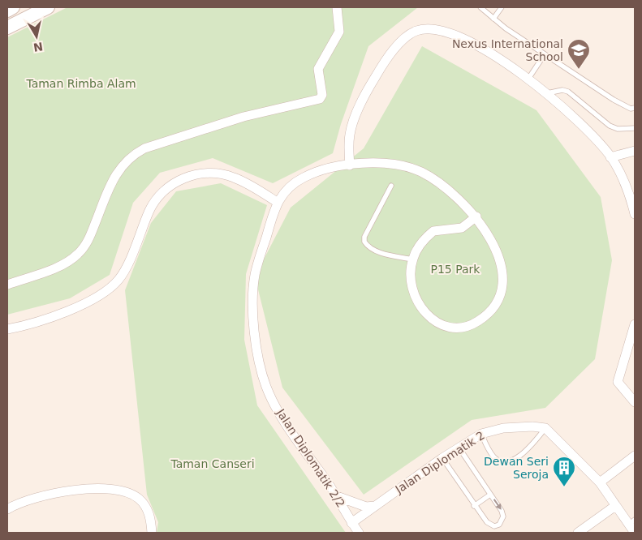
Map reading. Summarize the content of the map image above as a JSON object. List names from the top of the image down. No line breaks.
{"streets":{"street":["Jalan Diplomatik 2/2","Jalan Diplomatik 2"]},"crossings":[["Jalan Diplomatik 2/2","Jalan Diplomatik 2"]],"parks":["Taman Rimba Alam","P15 Park","Taman Canseri"],"places":{"school or university":["Nexus International School"],"building":["Dewan Seri Seroja"]},"north":"bottom"}
